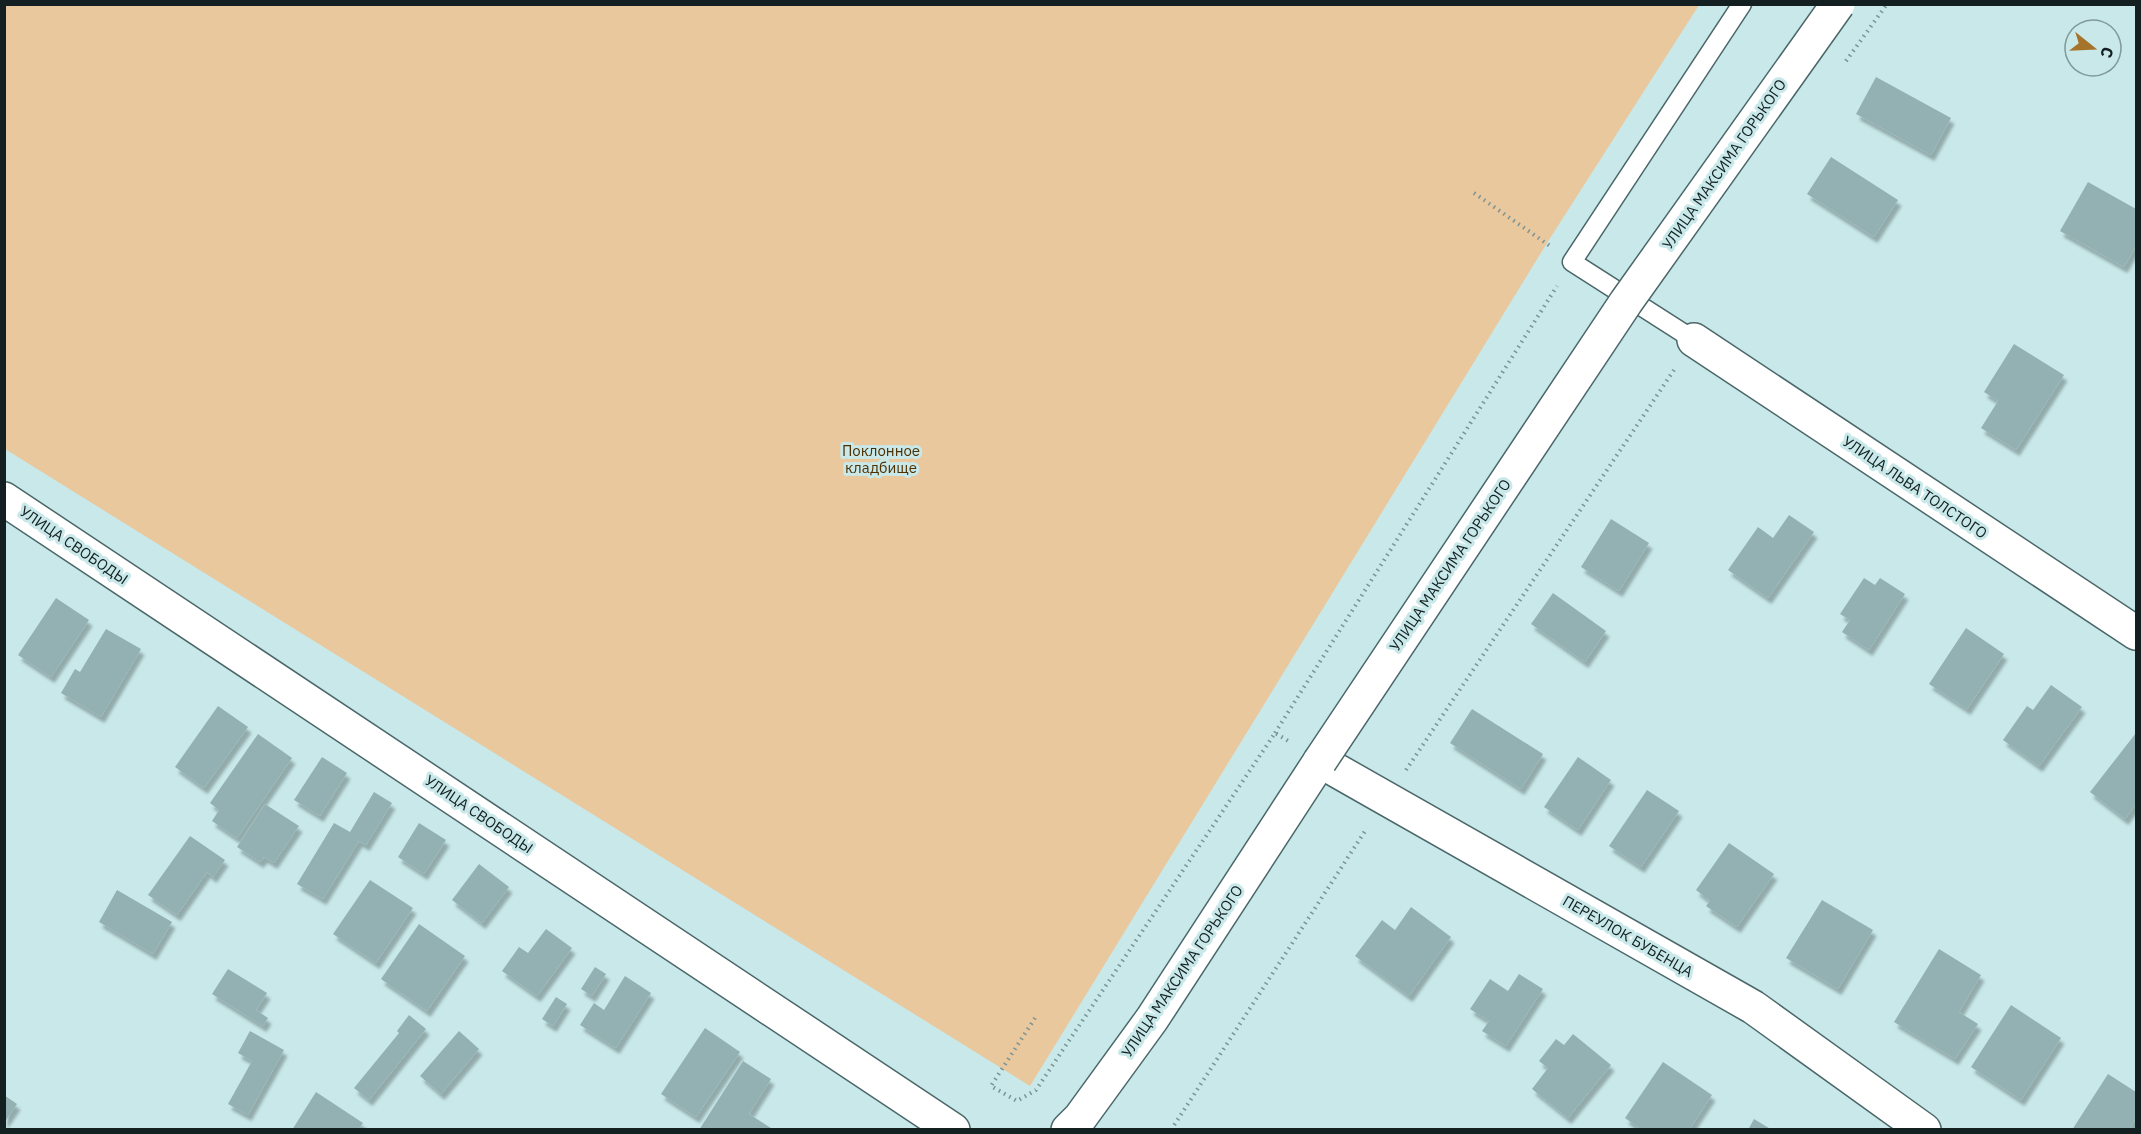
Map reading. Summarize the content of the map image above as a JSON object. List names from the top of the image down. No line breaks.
{"streets":{"street":["УЛИЦА МАКСИМА ГОРЬКОГО","УЛИЦА ЛЬВА ТОЛСТОГО","УЛИЦА СВОБОДЫ","ПЕРЕУЛОК БУБЕНЦА"]},"crossings":[["УЛИЦА МАКСИМА ГОРЬКОГО","ПЕРЕУЛОК БУБЕНЦА"]],"parks":["Поклонное кладбище"],"north":"right"}
